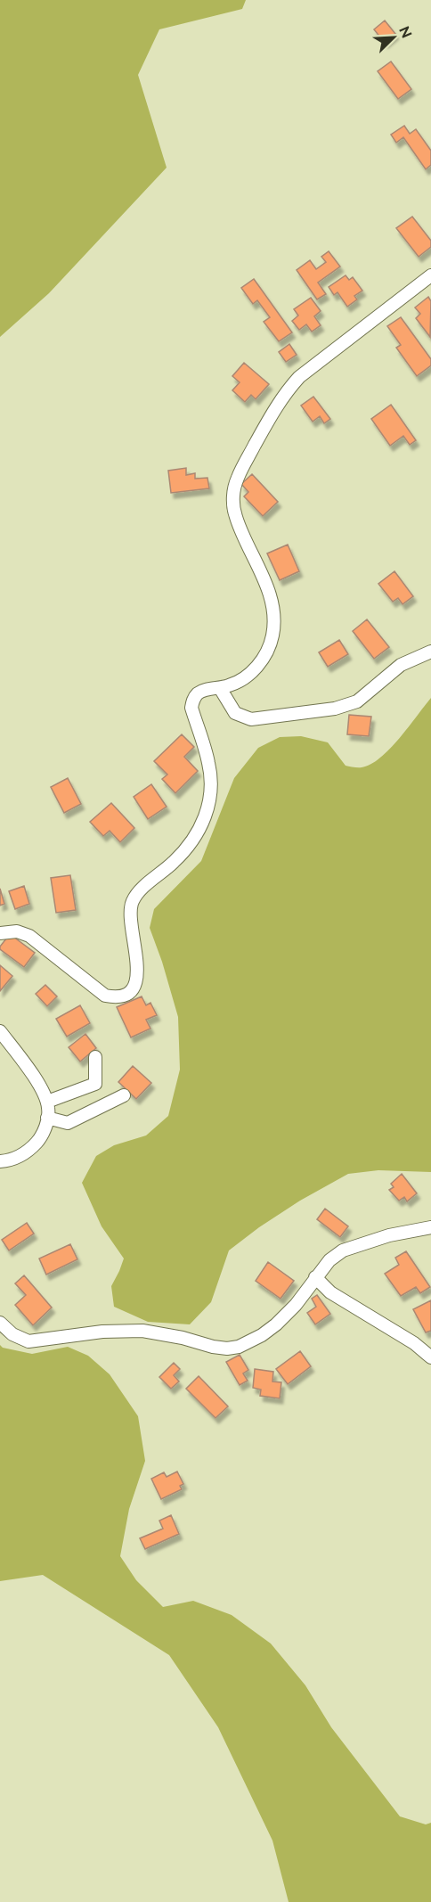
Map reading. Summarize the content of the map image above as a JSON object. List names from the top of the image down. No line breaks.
{"north":"top right"}
